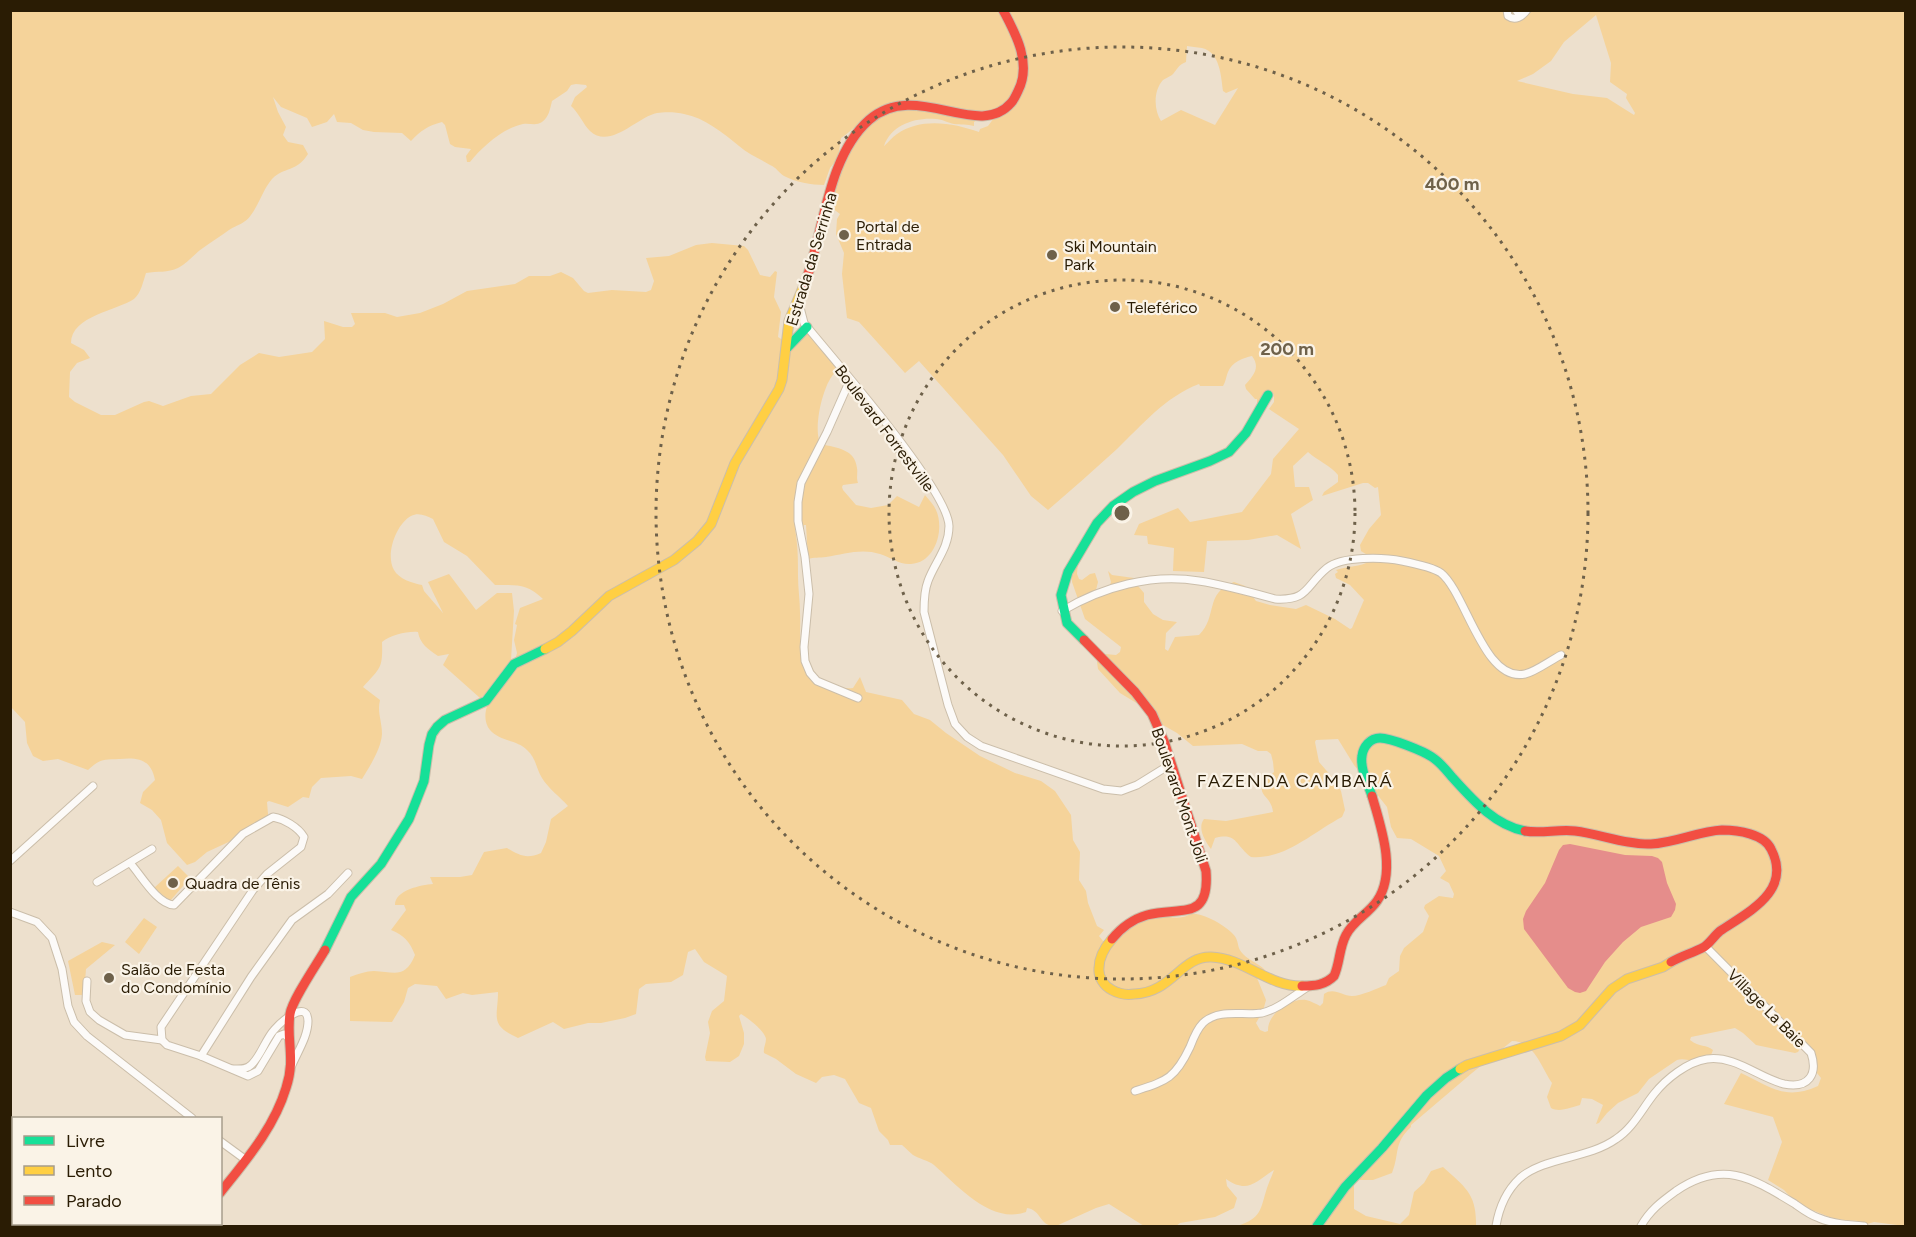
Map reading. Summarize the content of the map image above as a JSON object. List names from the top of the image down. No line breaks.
{"streets":{"street":["Estrada da Serrinha","Boulevard Forrestville","Boulevard Mont Joli","Village La Baie"]},"crossings":[["Boulevard Forrestville","Boulevard Mont Joli"]],"districts":["FAZENDA CAMBARÁ"],"places":["Portal de Entrada","Ski Mountain Park","Teleférico","Quadra de Tênis","Salão de Festa do Condomínio"],"legend":["Livre","Lento","Parado"],"rings":["400 m","200 m"]}
